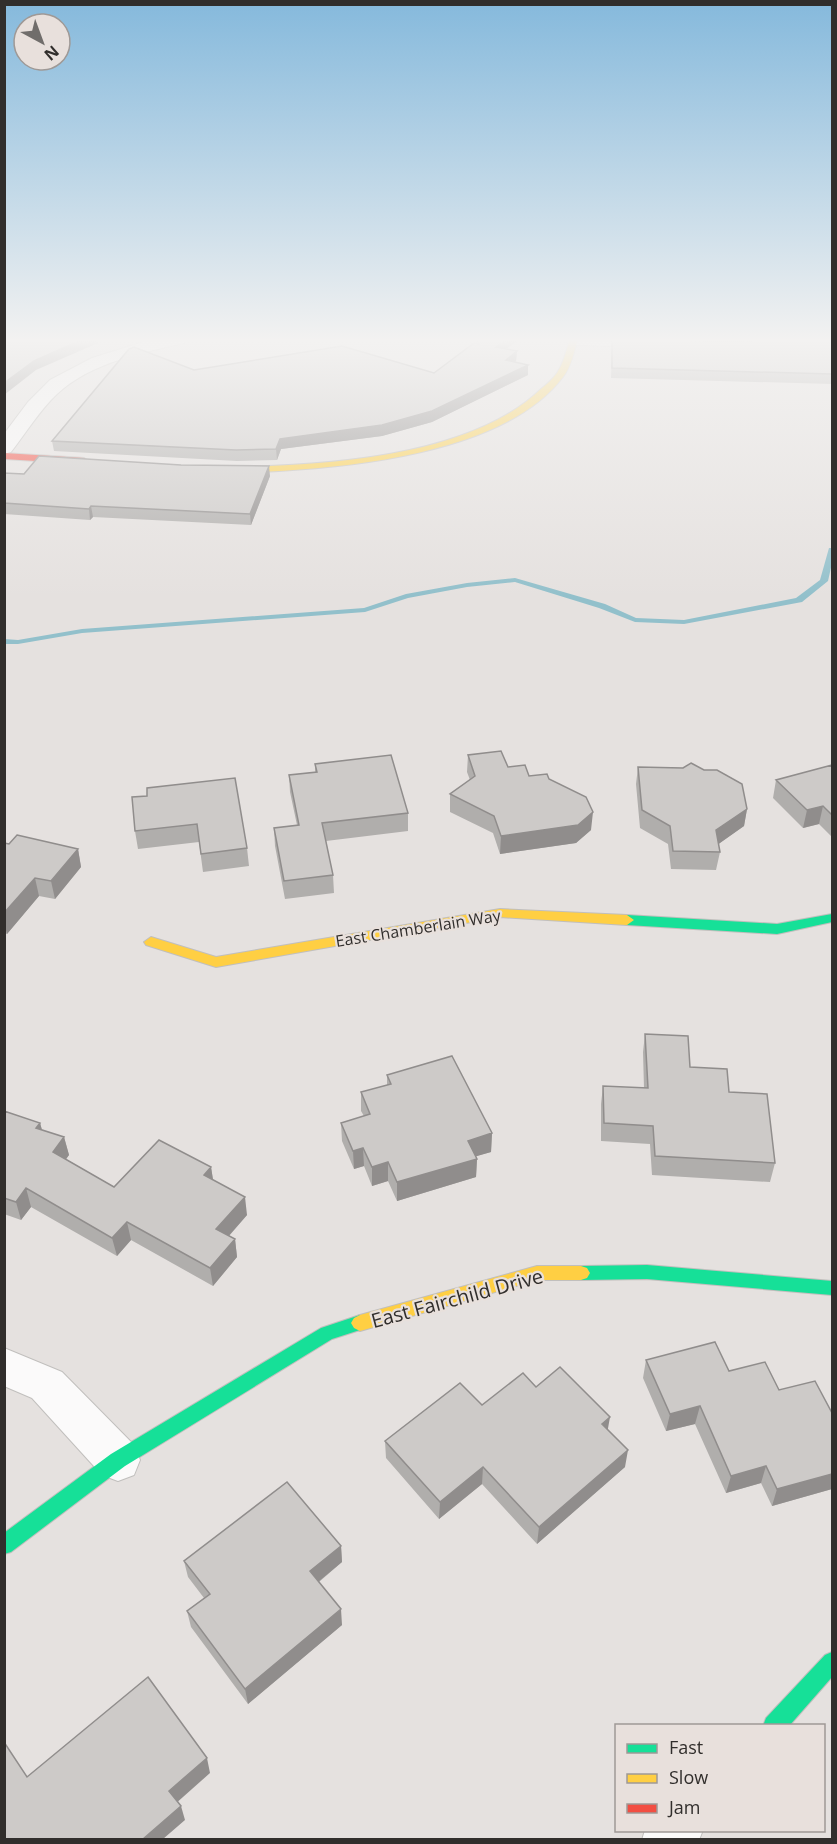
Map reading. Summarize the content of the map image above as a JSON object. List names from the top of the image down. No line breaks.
{"streets":{"street":["East Chamberlain Way","East Fairchild Drive"]},"legend":["Fast","Slow","Jam"],"north":"bottom right"}
